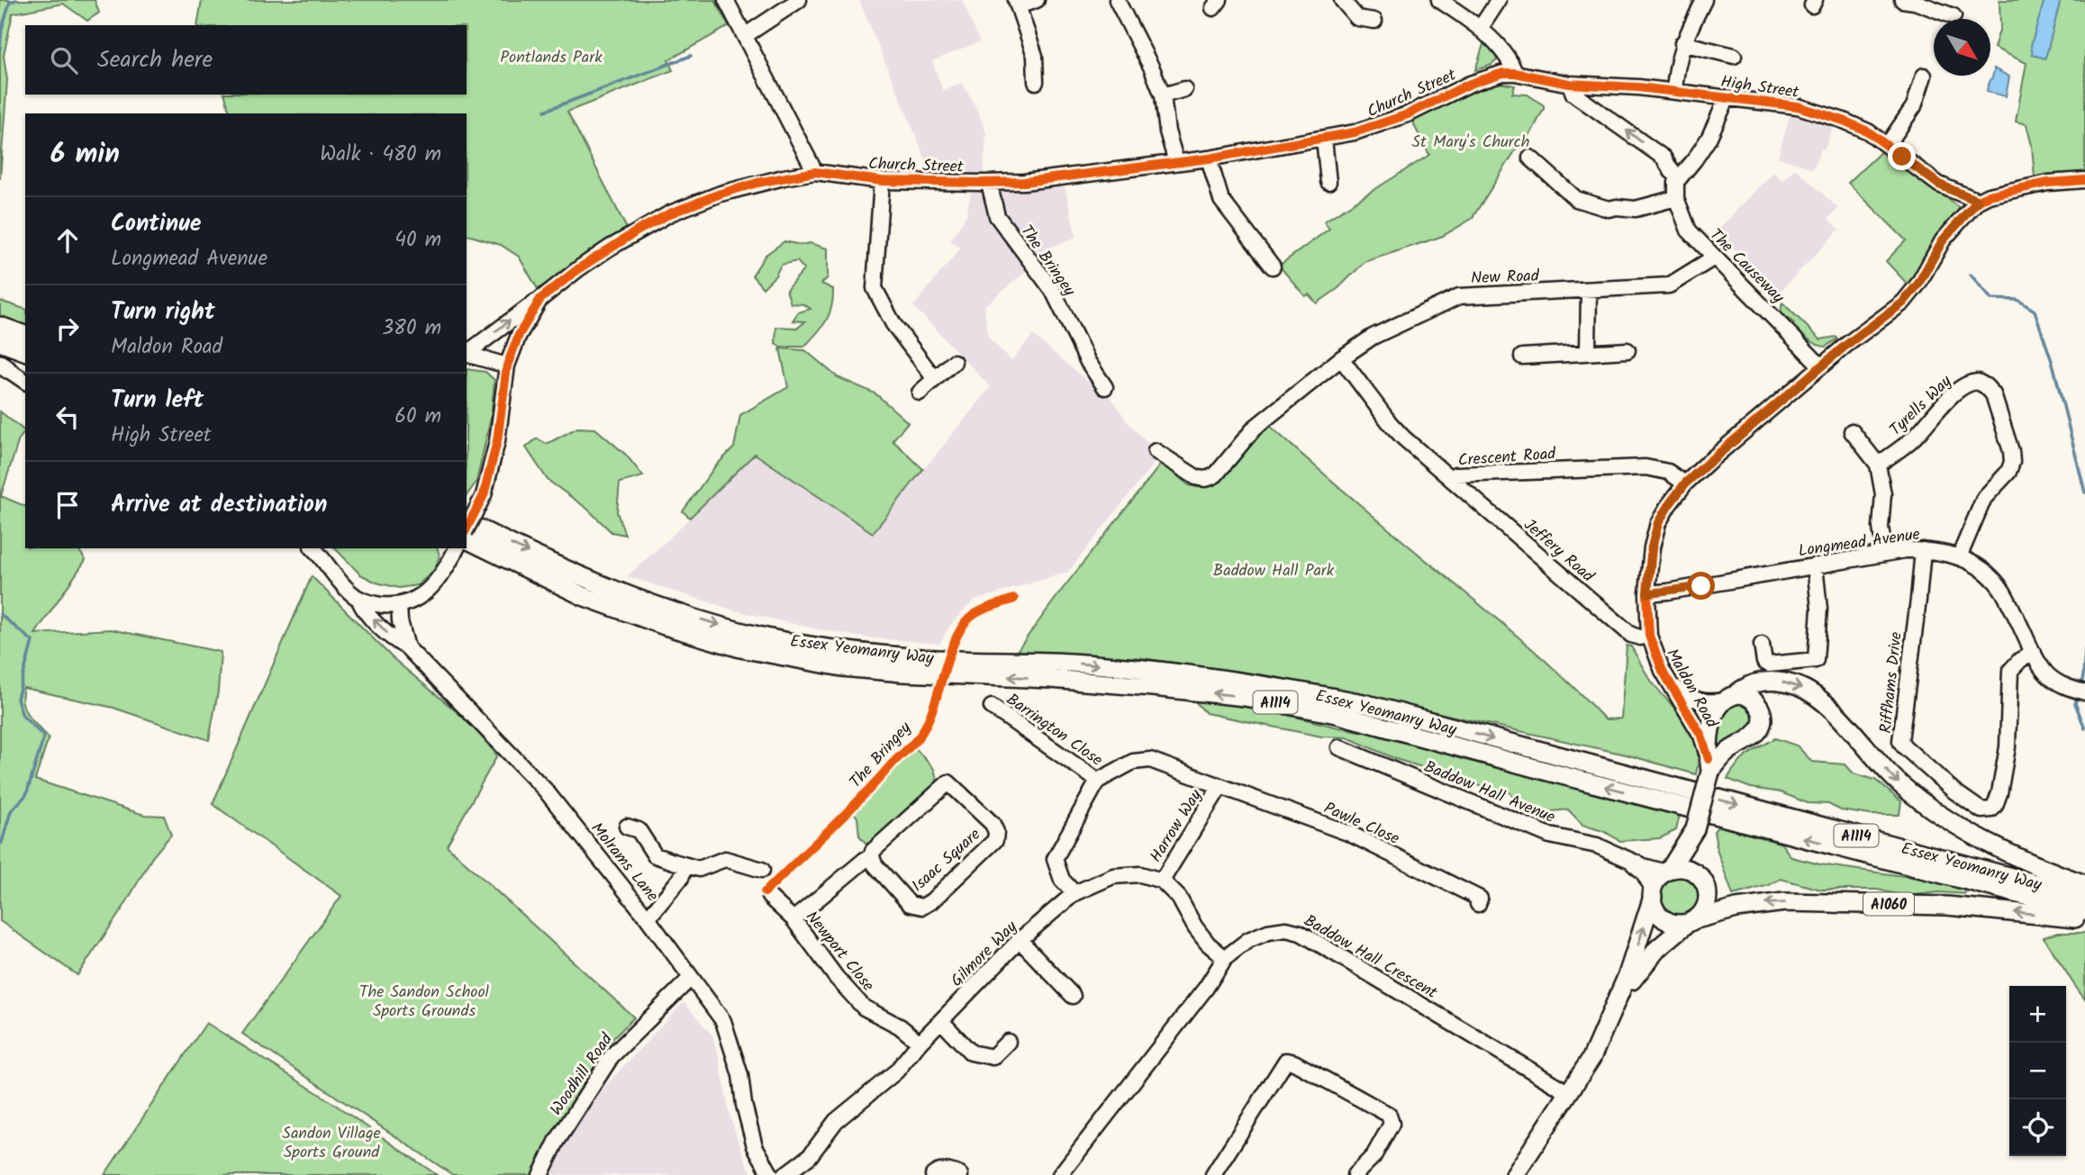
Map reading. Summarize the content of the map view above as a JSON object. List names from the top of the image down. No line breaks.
{"streets":{"main road":["Essex Yeomanry Way","Maldon Road","A1114","A1060"],"street":["High Street","Church Street","The Bringey","The Causeway","New Road","Tyrells Way","Crescent Road","Longmead Avenue","Jeffery Road","Riffhams Drive","Barrington Close","Baddow Hall Avenue","Pawle Close","Harrow Way","Isaac Square","Molrams Lane","Newport Close","Gilmore Way","Baddow Hall Crescent","Woodhill Road"]},"crossings":[["High Street","Church Street"],["High Street","Maldon Road"],["Church Street","The Bringey"],["The Causeway","New Road"],["The Causeway","Maldon Road"],["New Road","Crescent Road"],["Tyrells Way","Longmead Avenue"],["Crescent Road","Jeffery Road"],["Crescent Road","Maldon Road"],["Longmead Avenue","Riffhams Drive"],["Longmead Avenue","Maldon Road"],["Jeffery Road","Maldon Road"],["Maldon Road","Baddow Hall Avenue"],["Maldon Road","A1060"],["Barrington Close","Harrow Way"],["Baddow Hall Avenue","A1060"],["Pawle Close","Harrow Way"],["Harrow Way","Gilmore Way"],["Isaac Square","Newport Close"],["Molrams Lane","Woodhill Road"],["A1060","Baddow Hall Crescent"],["Newport Close","Gilmore Way"]],"parks":["Pontlands Park","St Mary's Church","Baddow Hall Park","The Sandon School Sports Grounds","Sandon Village Sports Ground"],"north":"bottom right","page":{"search":"Search here","heading":["6 min","Walk · 480 m"],"list":[["Continue","Longmead Avenue","40 m"],["Turn right","Maldon Road","380 m"],["Turn left","High Street","60 m"],"Arrive at destination"],"map_buttons":["+","−"]}}
